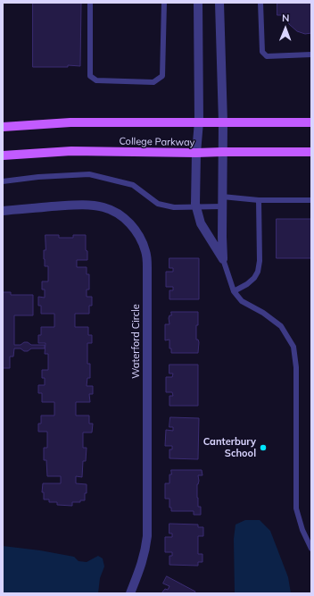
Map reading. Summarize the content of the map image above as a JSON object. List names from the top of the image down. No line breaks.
{"streets":{"main road":["College Parkway"],"street":["Waterford Circle"]},"places":["Canterbury School"],"north":"top"}
